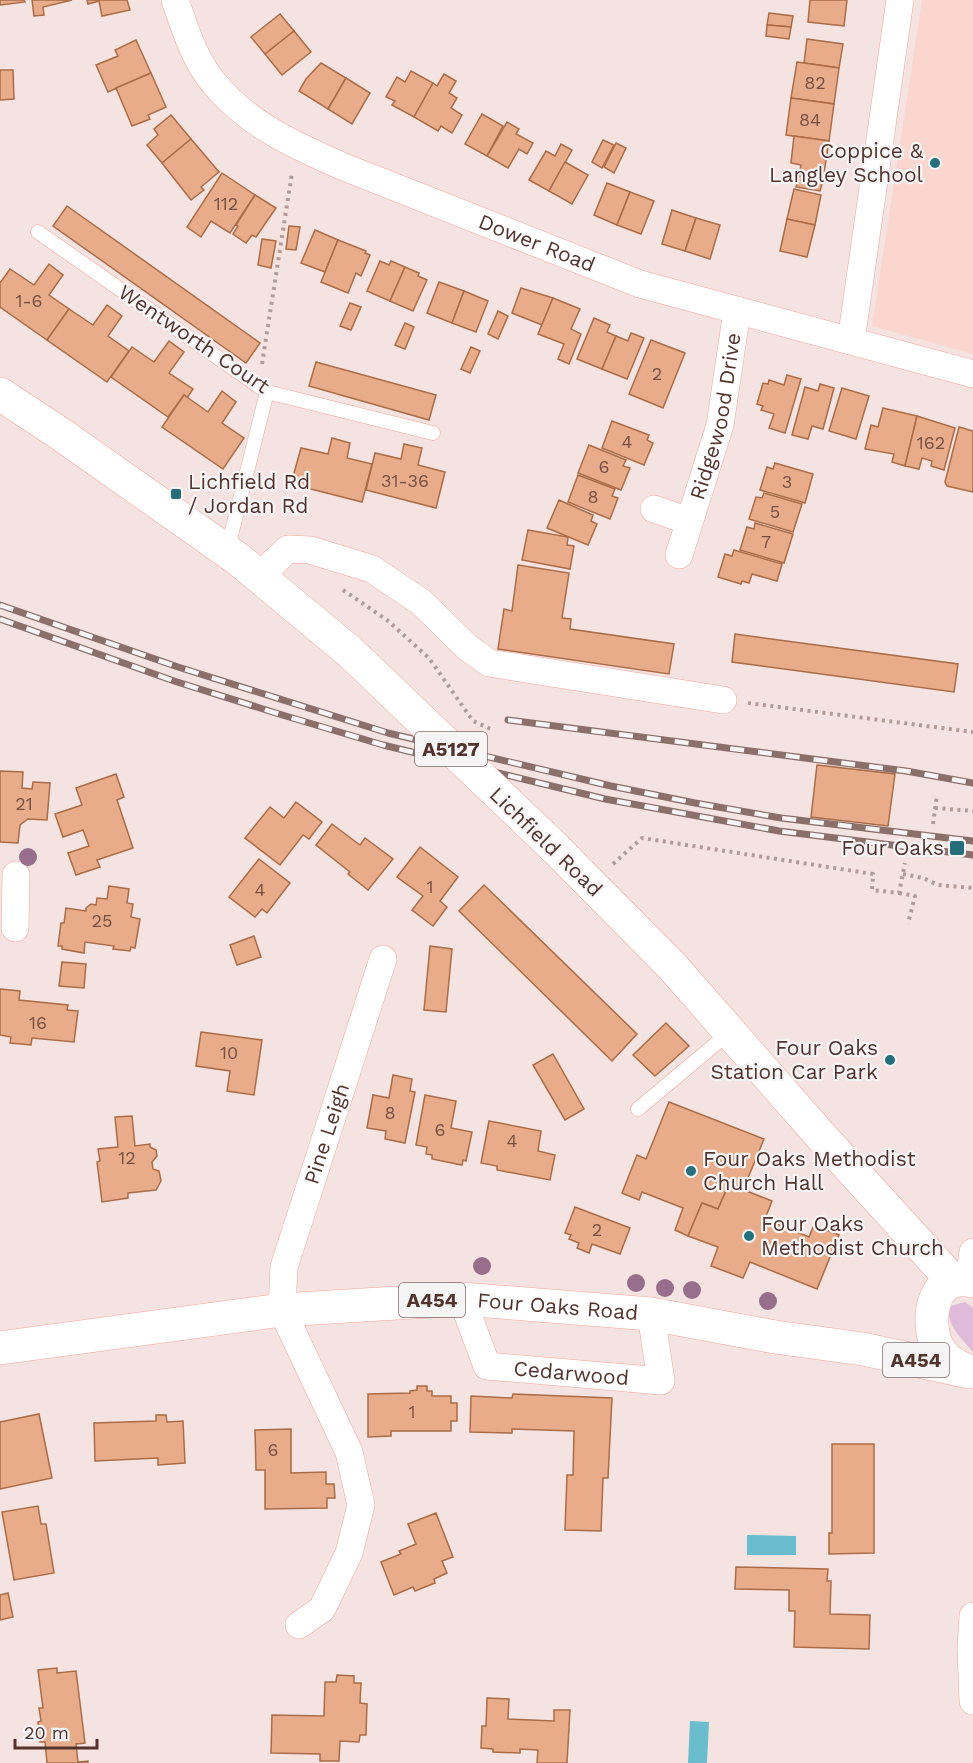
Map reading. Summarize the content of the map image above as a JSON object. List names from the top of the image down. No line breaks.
{"streets":{"main road":["A5127","Lichfield Road","A454","Four Oaks Road"],"street":["Dower Road","Ridgewood Drive","Pine Leigh","Cedarwood"],"lane":["Wentworth Court"]},"crossings":[["Dower Road","Ridgewood Drive"],["Lichfield Road","Four Oaks Road"],["Pine Leigh","Four Oaks Road"],["Four Oaks Road","Cedarwood"]],"places":{"other":["Coppice & Langley School","Four Oaks Station Car Park","Four Oaks Methodist Church Hall","Four Oaks Methodist Church"],"transit":["Lichfield Rd / Jordan Rd","Four Oaks"]},"house_numbers":["82","84","112","1-6","2","4","162","6","31-36","3","8","5","7","21","1","4","25","16","10","8","6","4","12","2","1","6"],"scale_bar":"20 m"}
